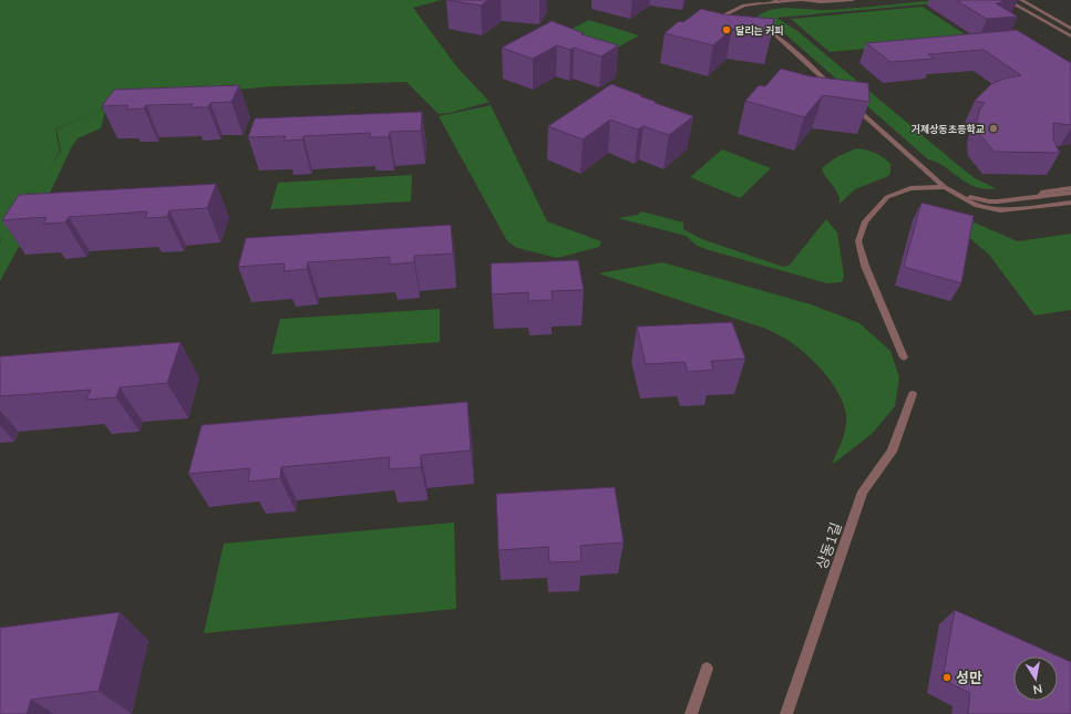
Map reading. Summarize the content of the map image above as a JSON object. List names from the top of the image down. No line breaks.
{"streets":{"street":["상동1길"]},"places":["달리는 커피","거제상동초등학교","성만"],"north":"bottom"}
